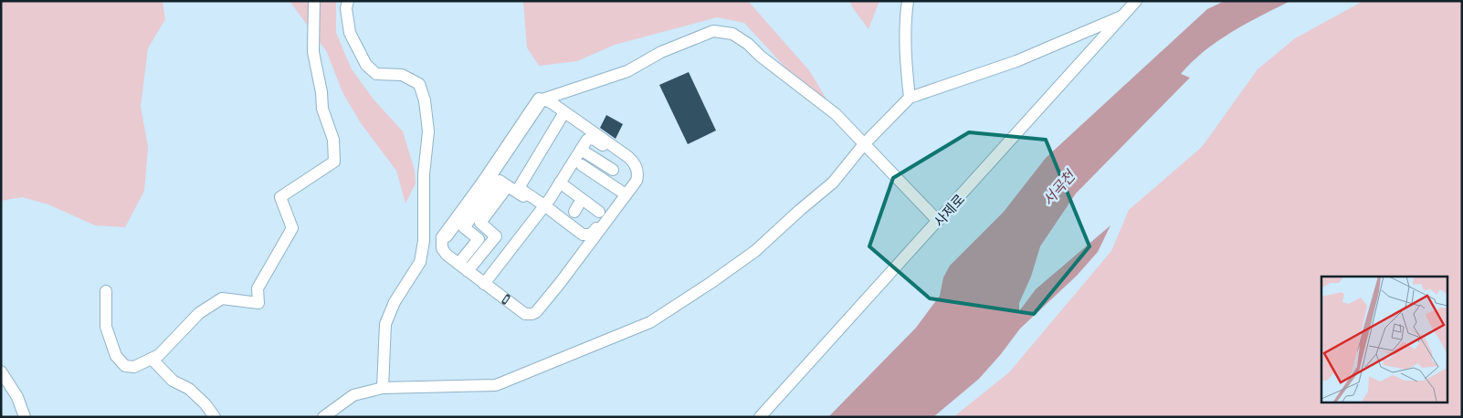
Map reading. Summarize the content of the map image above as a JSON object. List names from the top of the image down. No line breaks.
{"streets":{"street":["사제로"]},"water":["서곡천"]}
